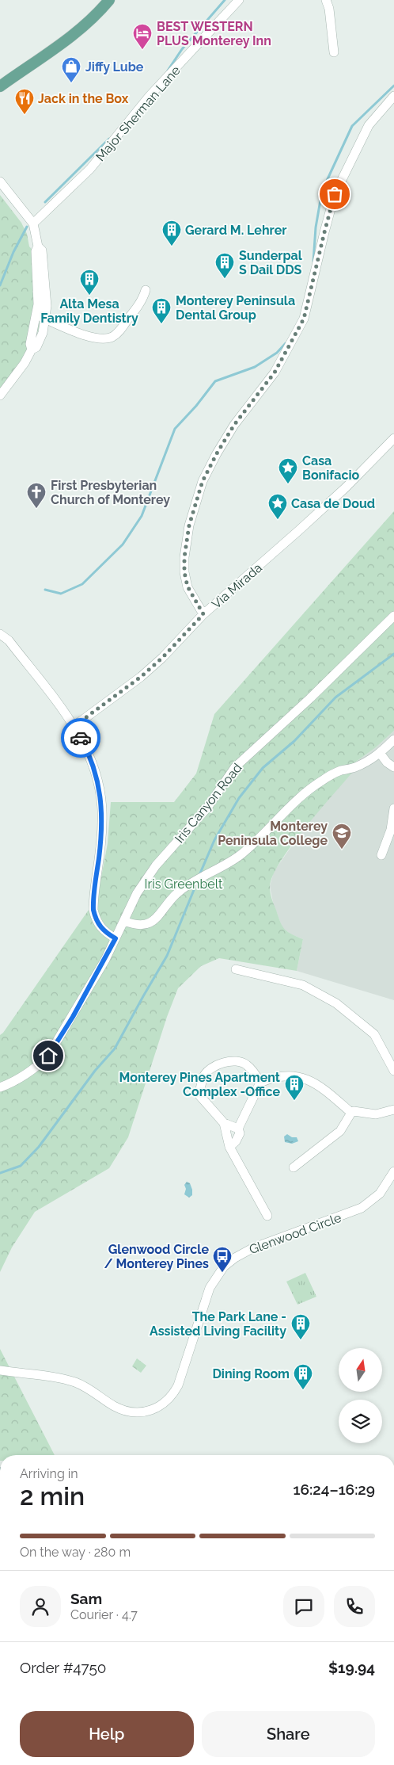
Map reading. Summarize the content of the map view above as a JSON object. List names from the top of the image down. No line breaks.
{"streets":{"street":["Major Sherman Lane","Via Mirada","Iris Canyon Road","Glenwood Circle"]},"parks":["Iris Greenbelt"],"places":{"hotel":["BEST WESTERN PLUS Monterey Inn"],"shop":["Jiffy Lube"],"restaurant":["Jack in the Box"],"building":["Gerard M. Lehrer","Sunderpal S Dail DDS","Alta Mesa Family Dentistry","Monterey Peninsula Dental Group","Monterey Pines Apartment Complex -Office","The Park Lane - Assisted Living Facility","Dining Room"],"place":["Casa Bonifacio","Casa de Doud"],"church":["First Presbyterian Church of Monterey"],"school or university":["Monterey Peninsula College"],"bus stop":["Glenwood Circle / Monterey Pines"]},"north":"top","page":{"heading":["2 min","Arriving in","16:24–16:29"],"panel":["Sam","Courier · 4.7","Order #4750","$19.94"],"bar":"On the way · 280 m","buttons":["Help","Share"]}}
